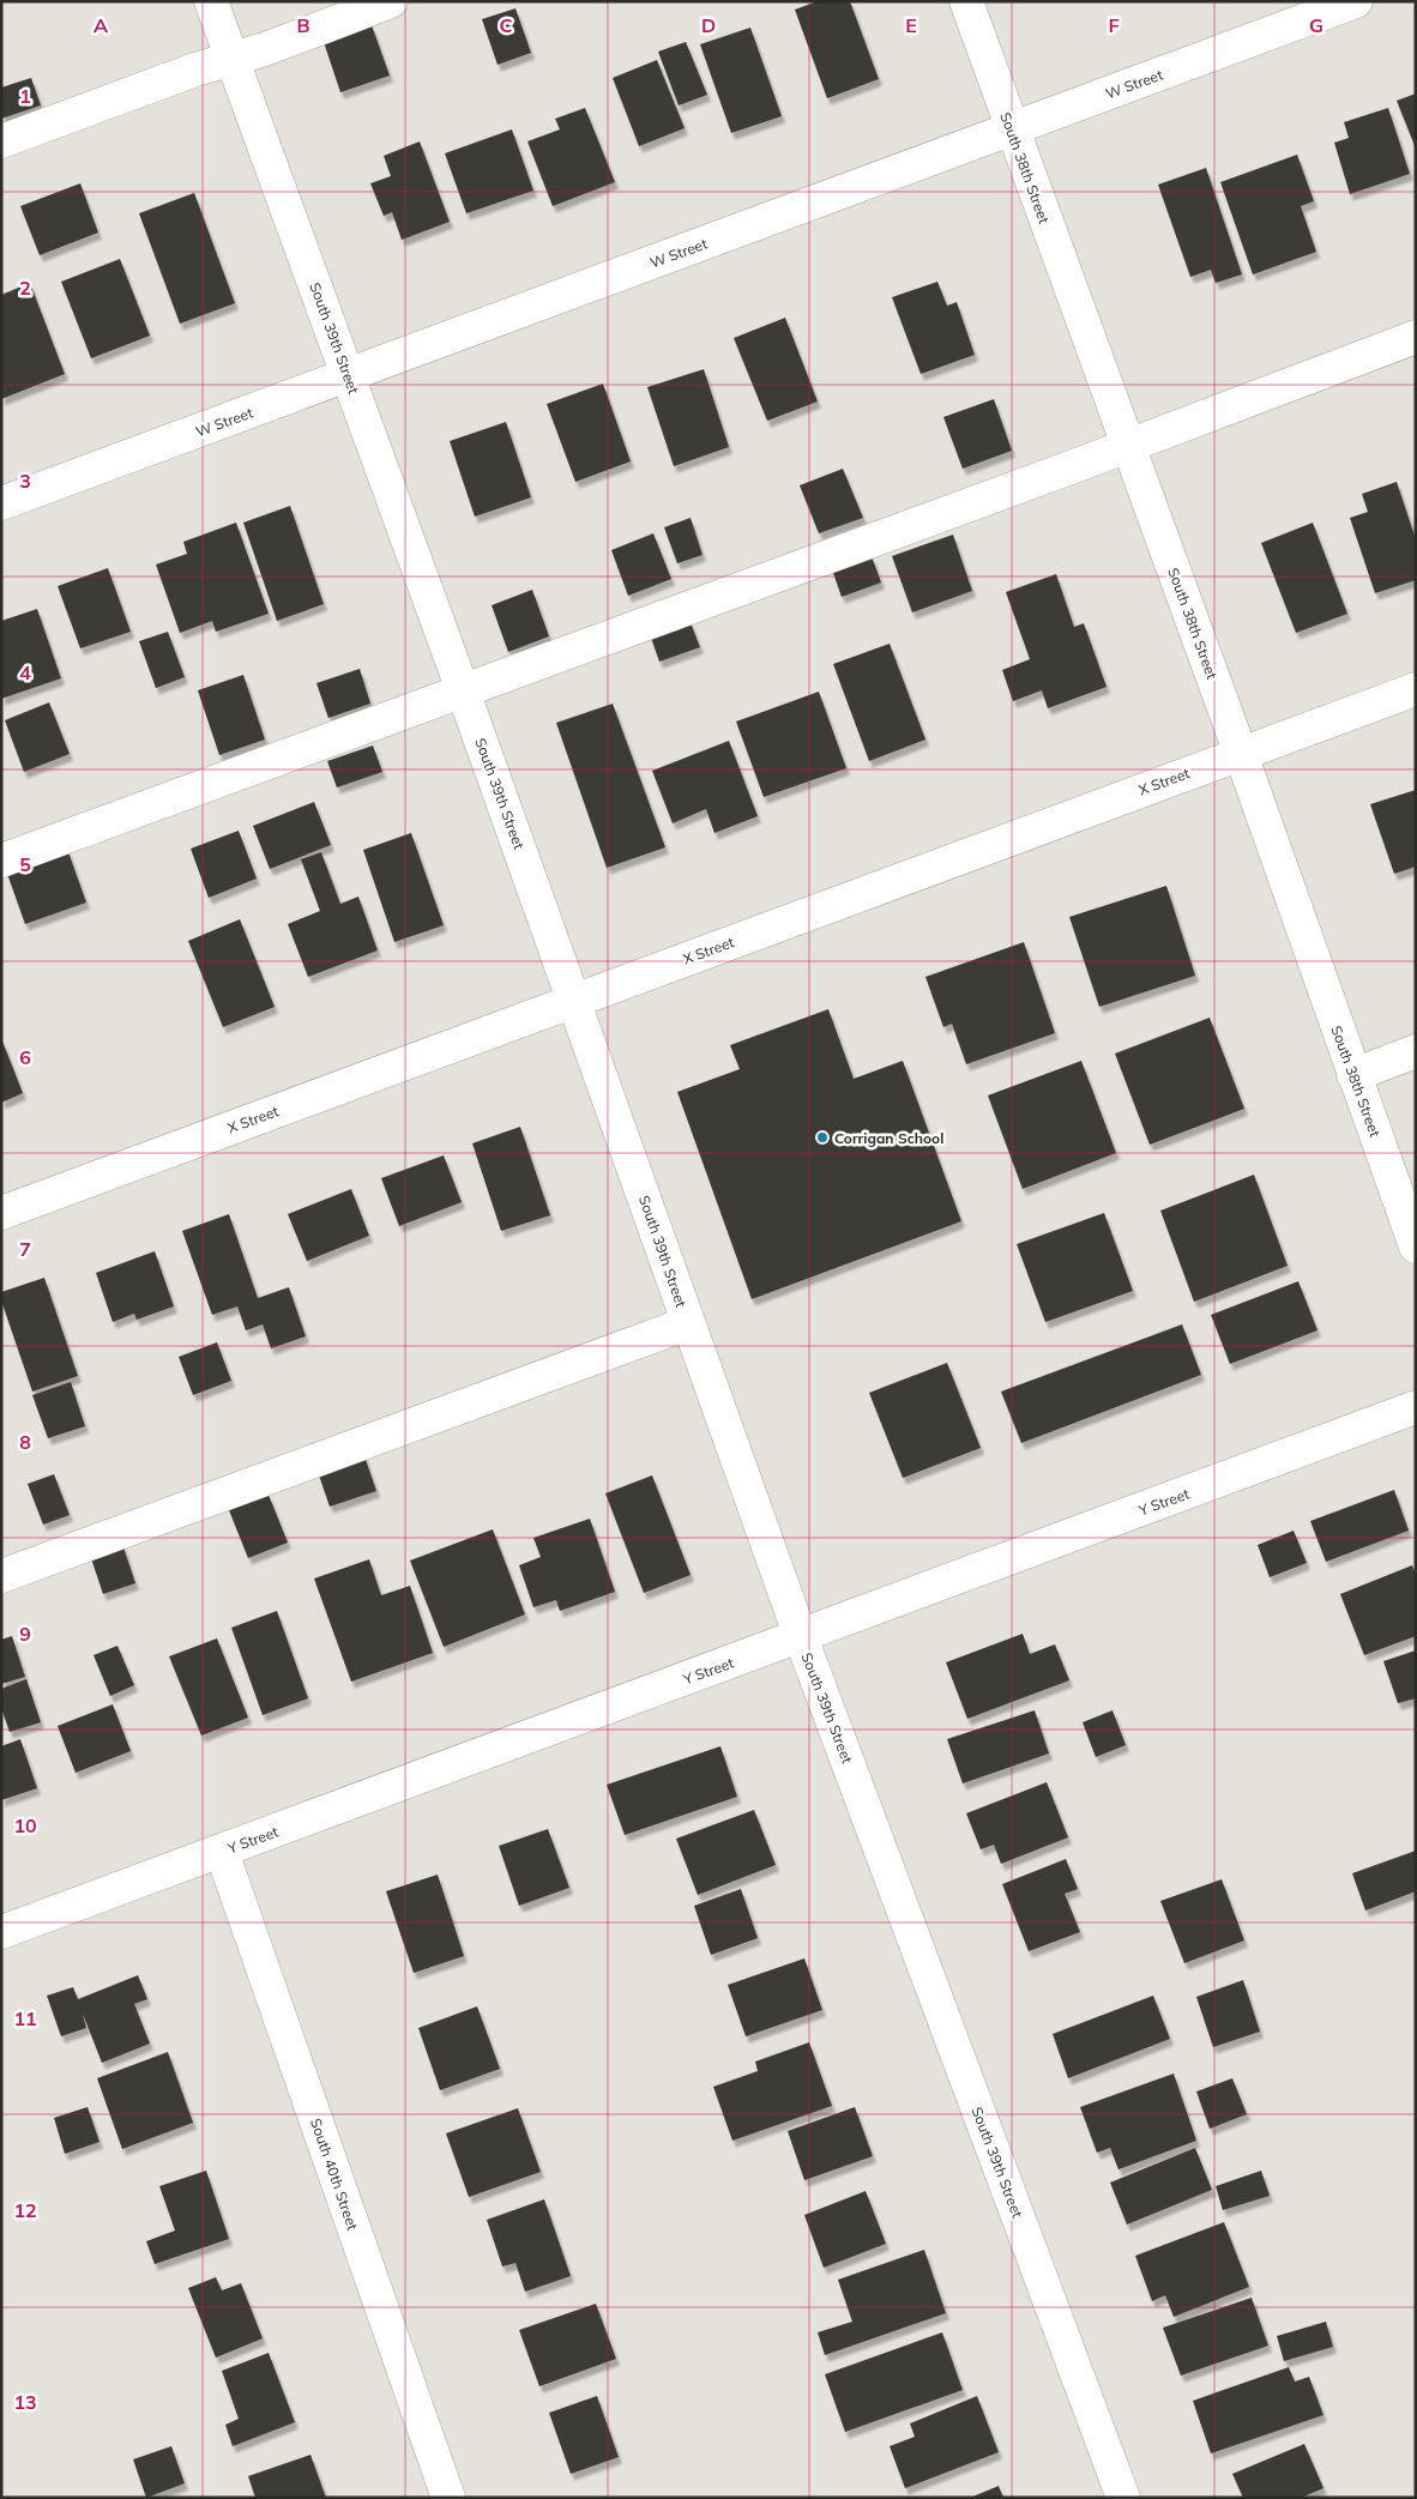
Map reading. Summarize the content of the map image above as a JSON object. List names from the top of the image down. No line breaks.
{"streets":{"street":["W Street","South 38th Street","South 39th Street","X Street","Y Street","South 40th Street"]},"crossings":[["W Street","South 38th Street"],["W Street","South 39th Street"],["South 38th Street","X Street"],["South 39th Street","X Street"],["South 39th Street","Y Street"],["Y Street","South 40th Street"]],"places":["Corrigan School"],"grid":{"columns":["A","B","C","D","E","F","G"],"rows":["1","2","3","4","5","6","7","8","9","10","11","12","13"]}}
